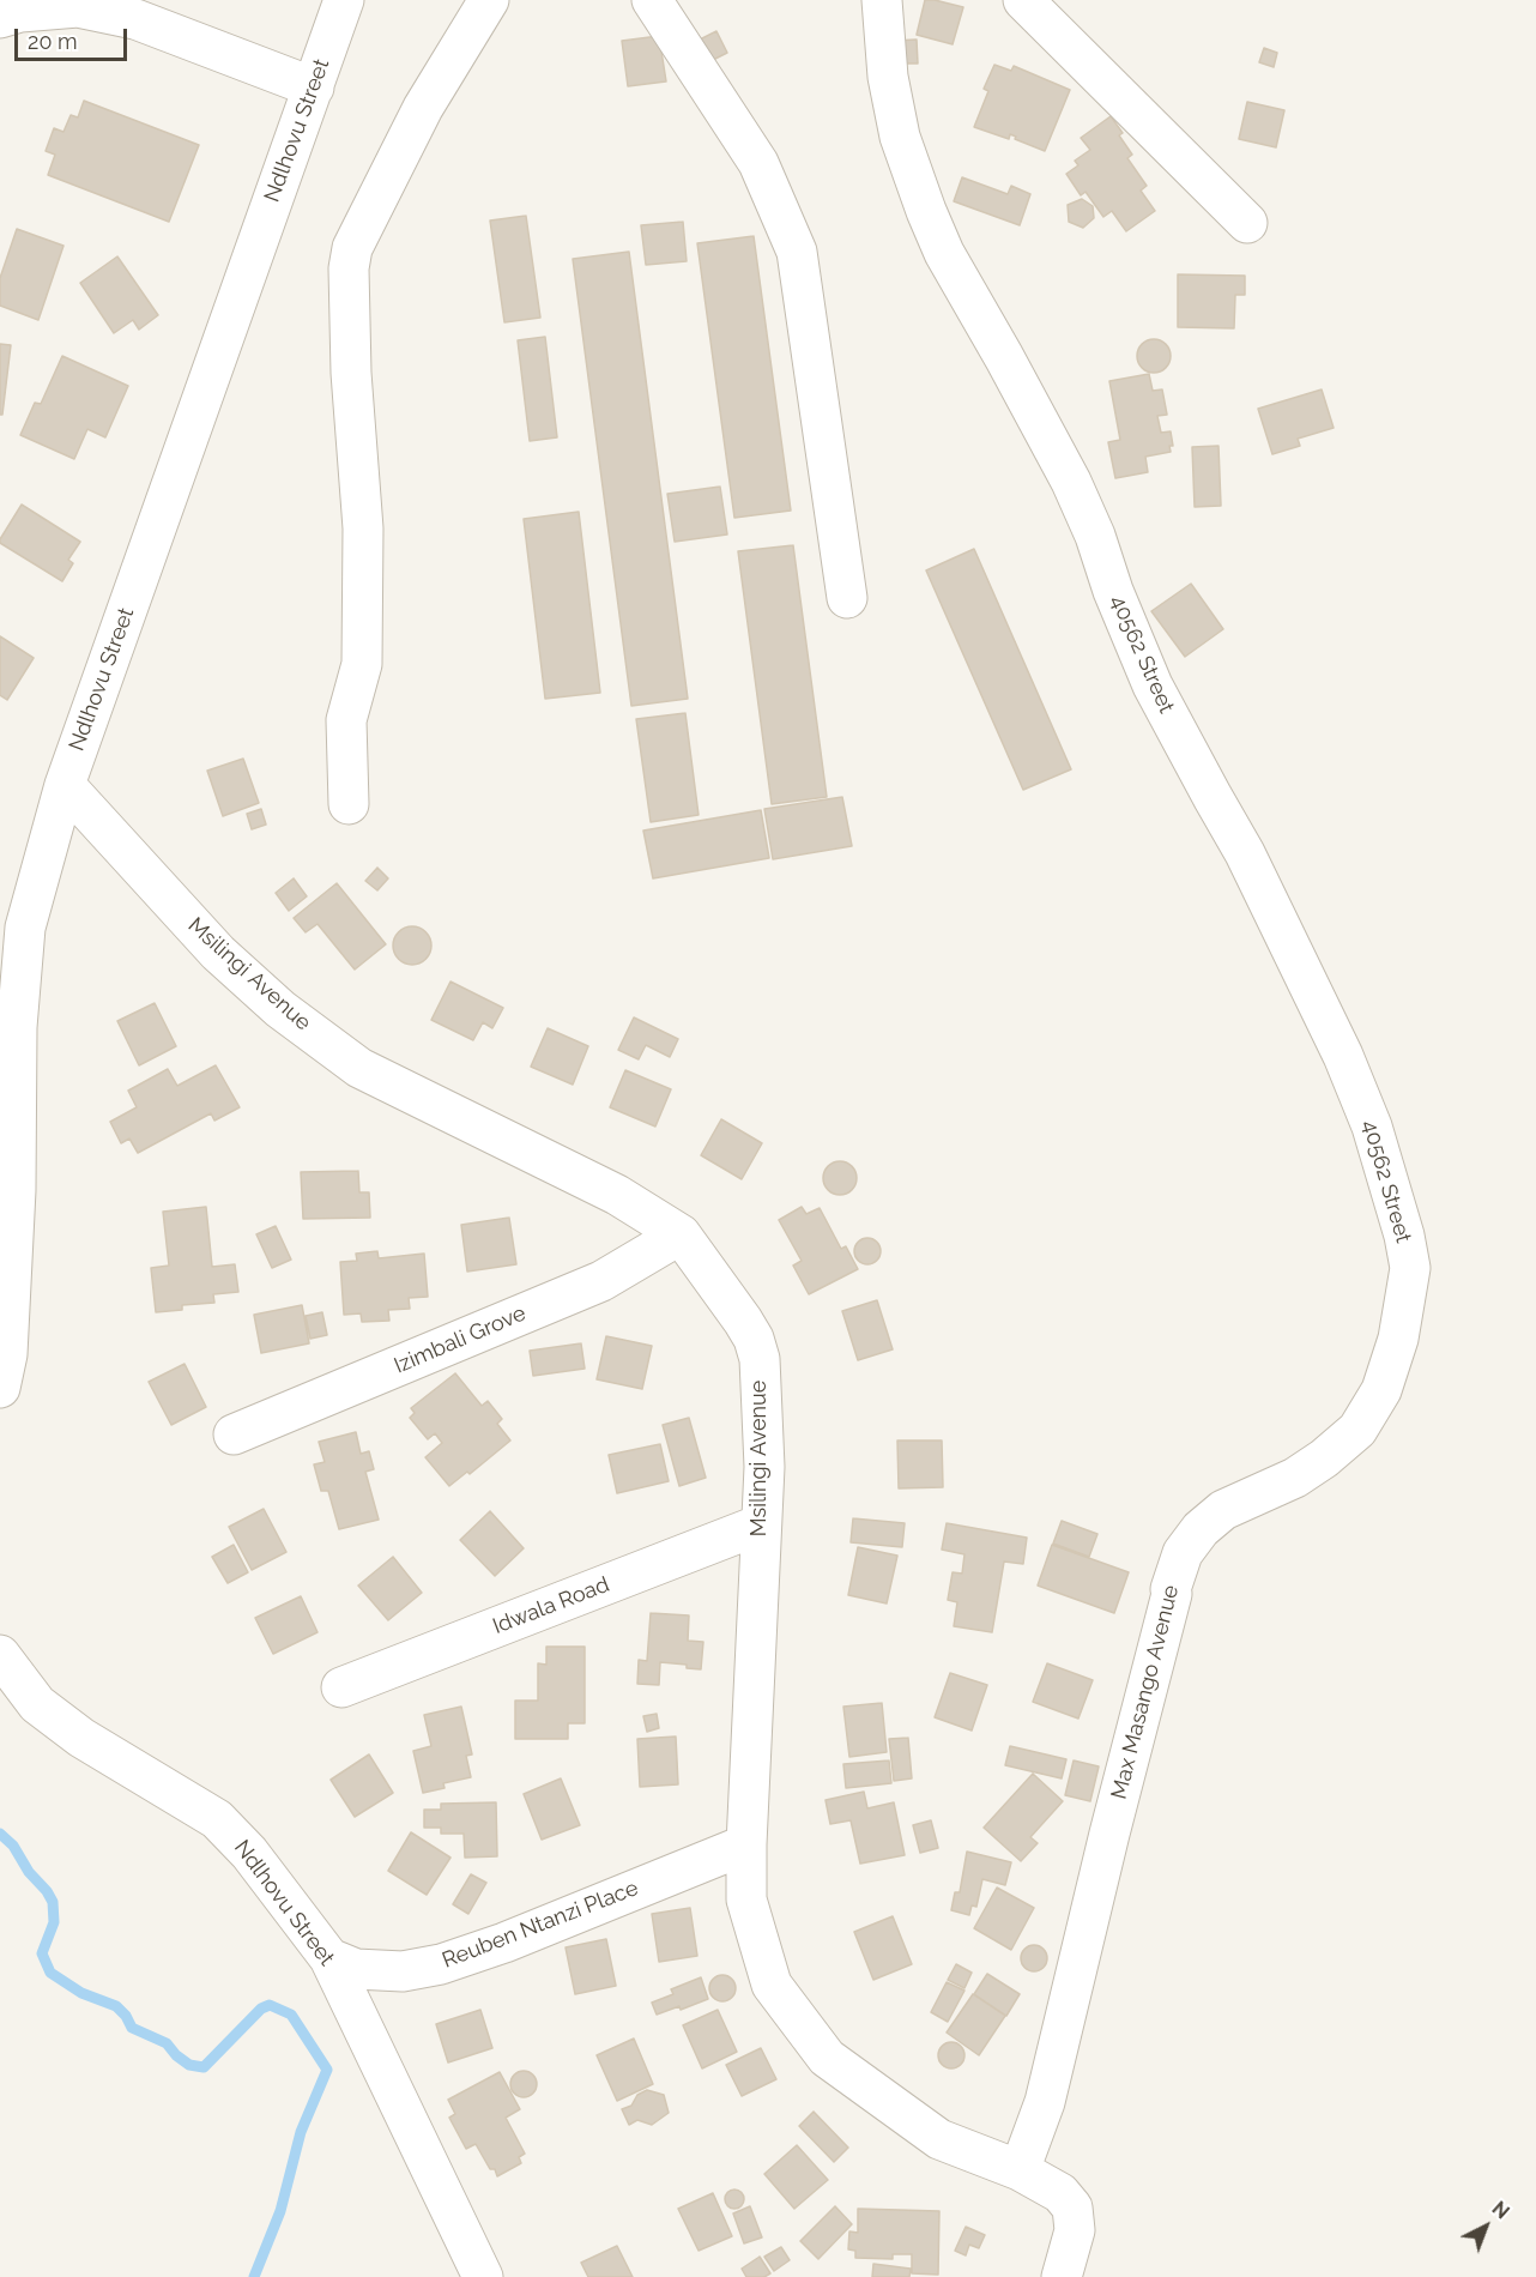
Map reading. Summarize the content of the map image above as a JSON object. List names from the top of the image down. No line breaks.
{"streets":{"street":["Ndlhovu Street","40562 Street","Msilingi Avenue","Izimbali Grove","Idwala Road","Max Masango Avenue","Reuben Ntanzi Place"]},"crossings":[["Ndlhovu Street","Msilingi Avenue"],["Ndlhovu Street","Reuben Ntanzi Place"],["40562 Street","Max Masango Avenue"],["Msilingi Avenue","Izimbali Grove"],["Msilingi Avenue","Idwala Road"],["Msilingi Avenue","Max Masango Avenue"],["Msilingi Avenue","Reuben Ntanzi Place"]],"scale_bar":"20 m","north":"top right"}
